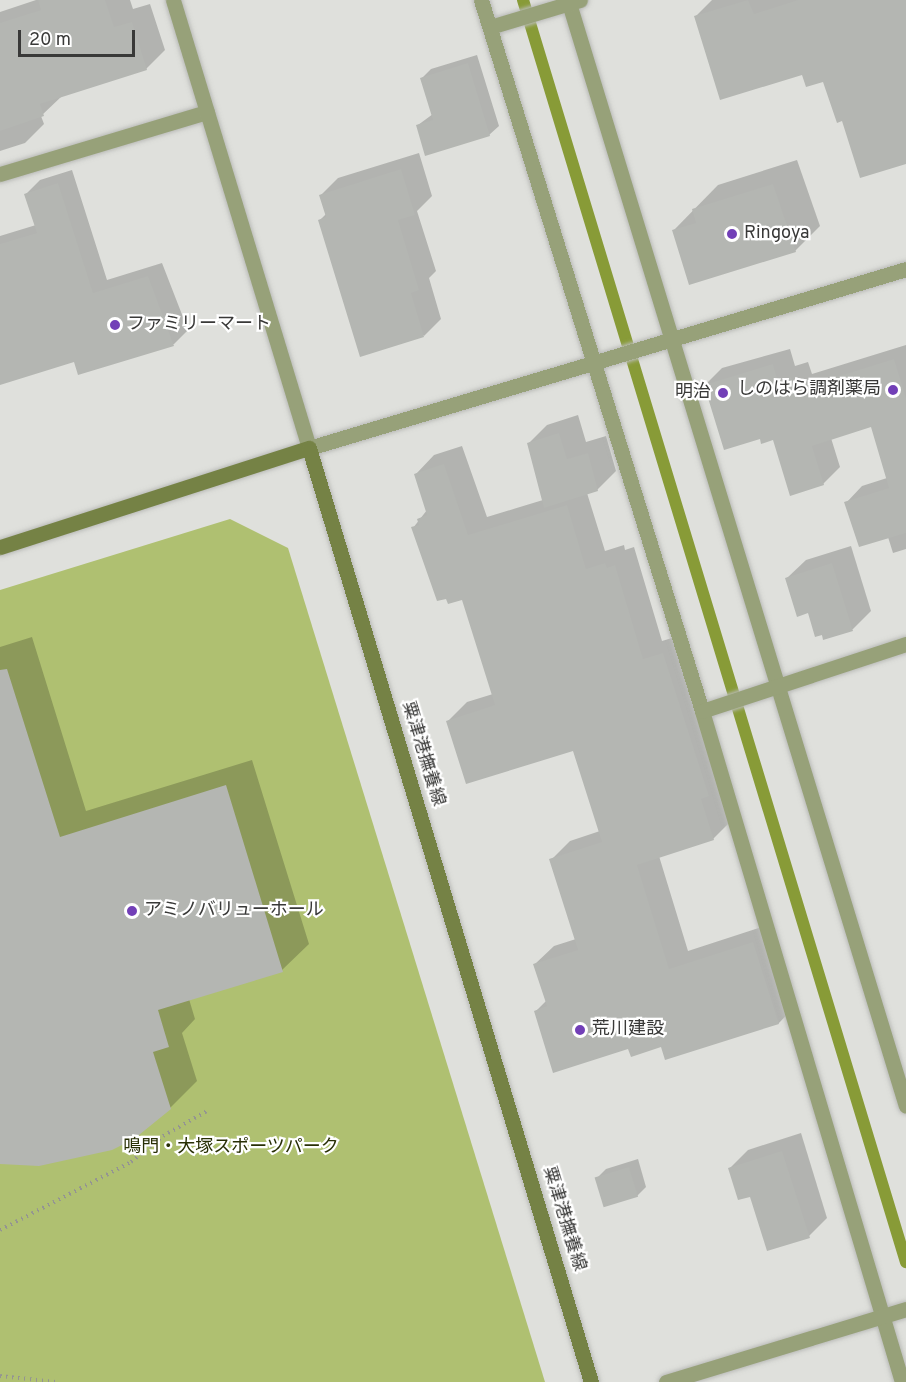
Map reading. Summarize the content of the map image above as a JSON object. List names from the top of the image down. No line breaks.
{"streets":{"main road":["粟津港撫養線"]},"parks":["鳴門・大塚スポーツパーク"],"places":["Ringoya","ファミリーマート","しのはら調剤薬局","明治","アミノバリューホール","荒川建設"],"scale_bar":"20 m"}
